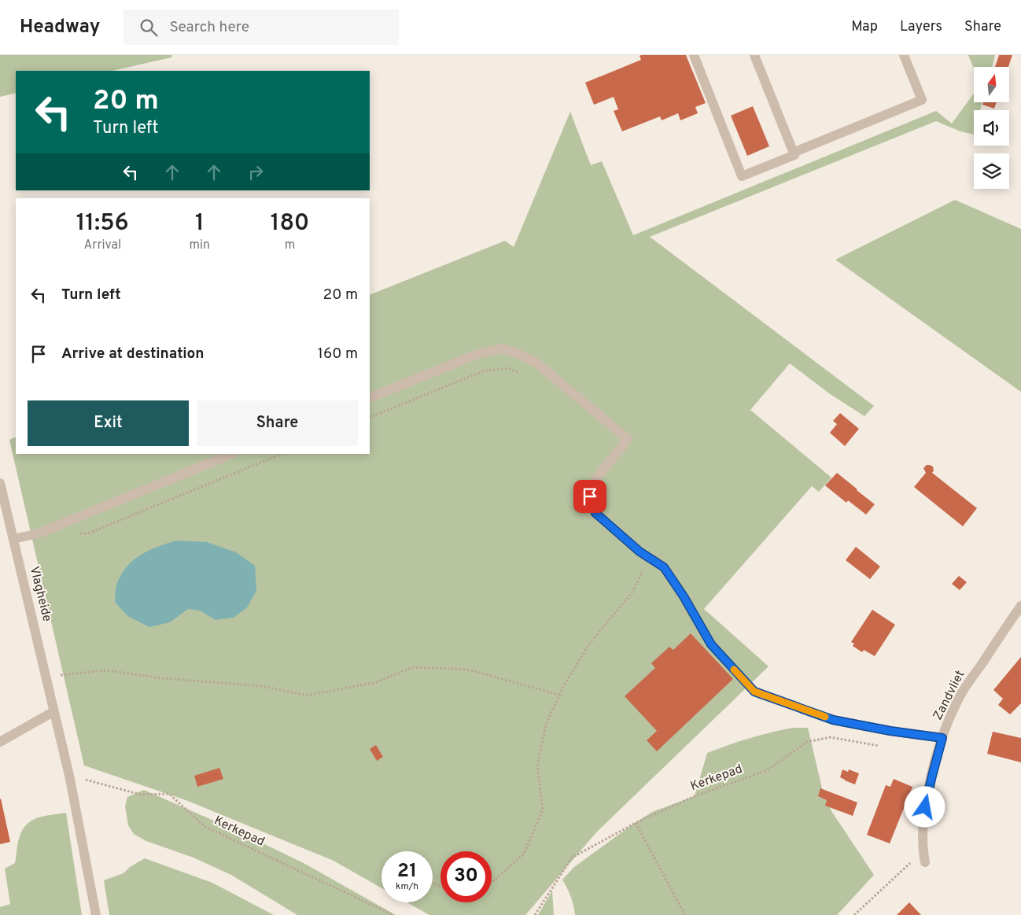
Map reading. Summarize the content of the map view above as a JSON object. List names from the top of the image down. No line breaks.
{"streets":{"street":["Vlagheide","Zandvliet"],"path":["Kerkepad"]},"north":"top","page":{"header":"Headway","search":"Search here","nav":["Map","Layers","Share"],"turn":["20 m","Turn left"],"eta":["11:56","Arrival","1","min","180","m"],"list":[{"name":"Turn left","value":"20 m"},{"name":"Arrive at destination","value":"160 m"}],"buttons":["Exit","Share"],"speed":"21 km/h","limit":"30"}}
